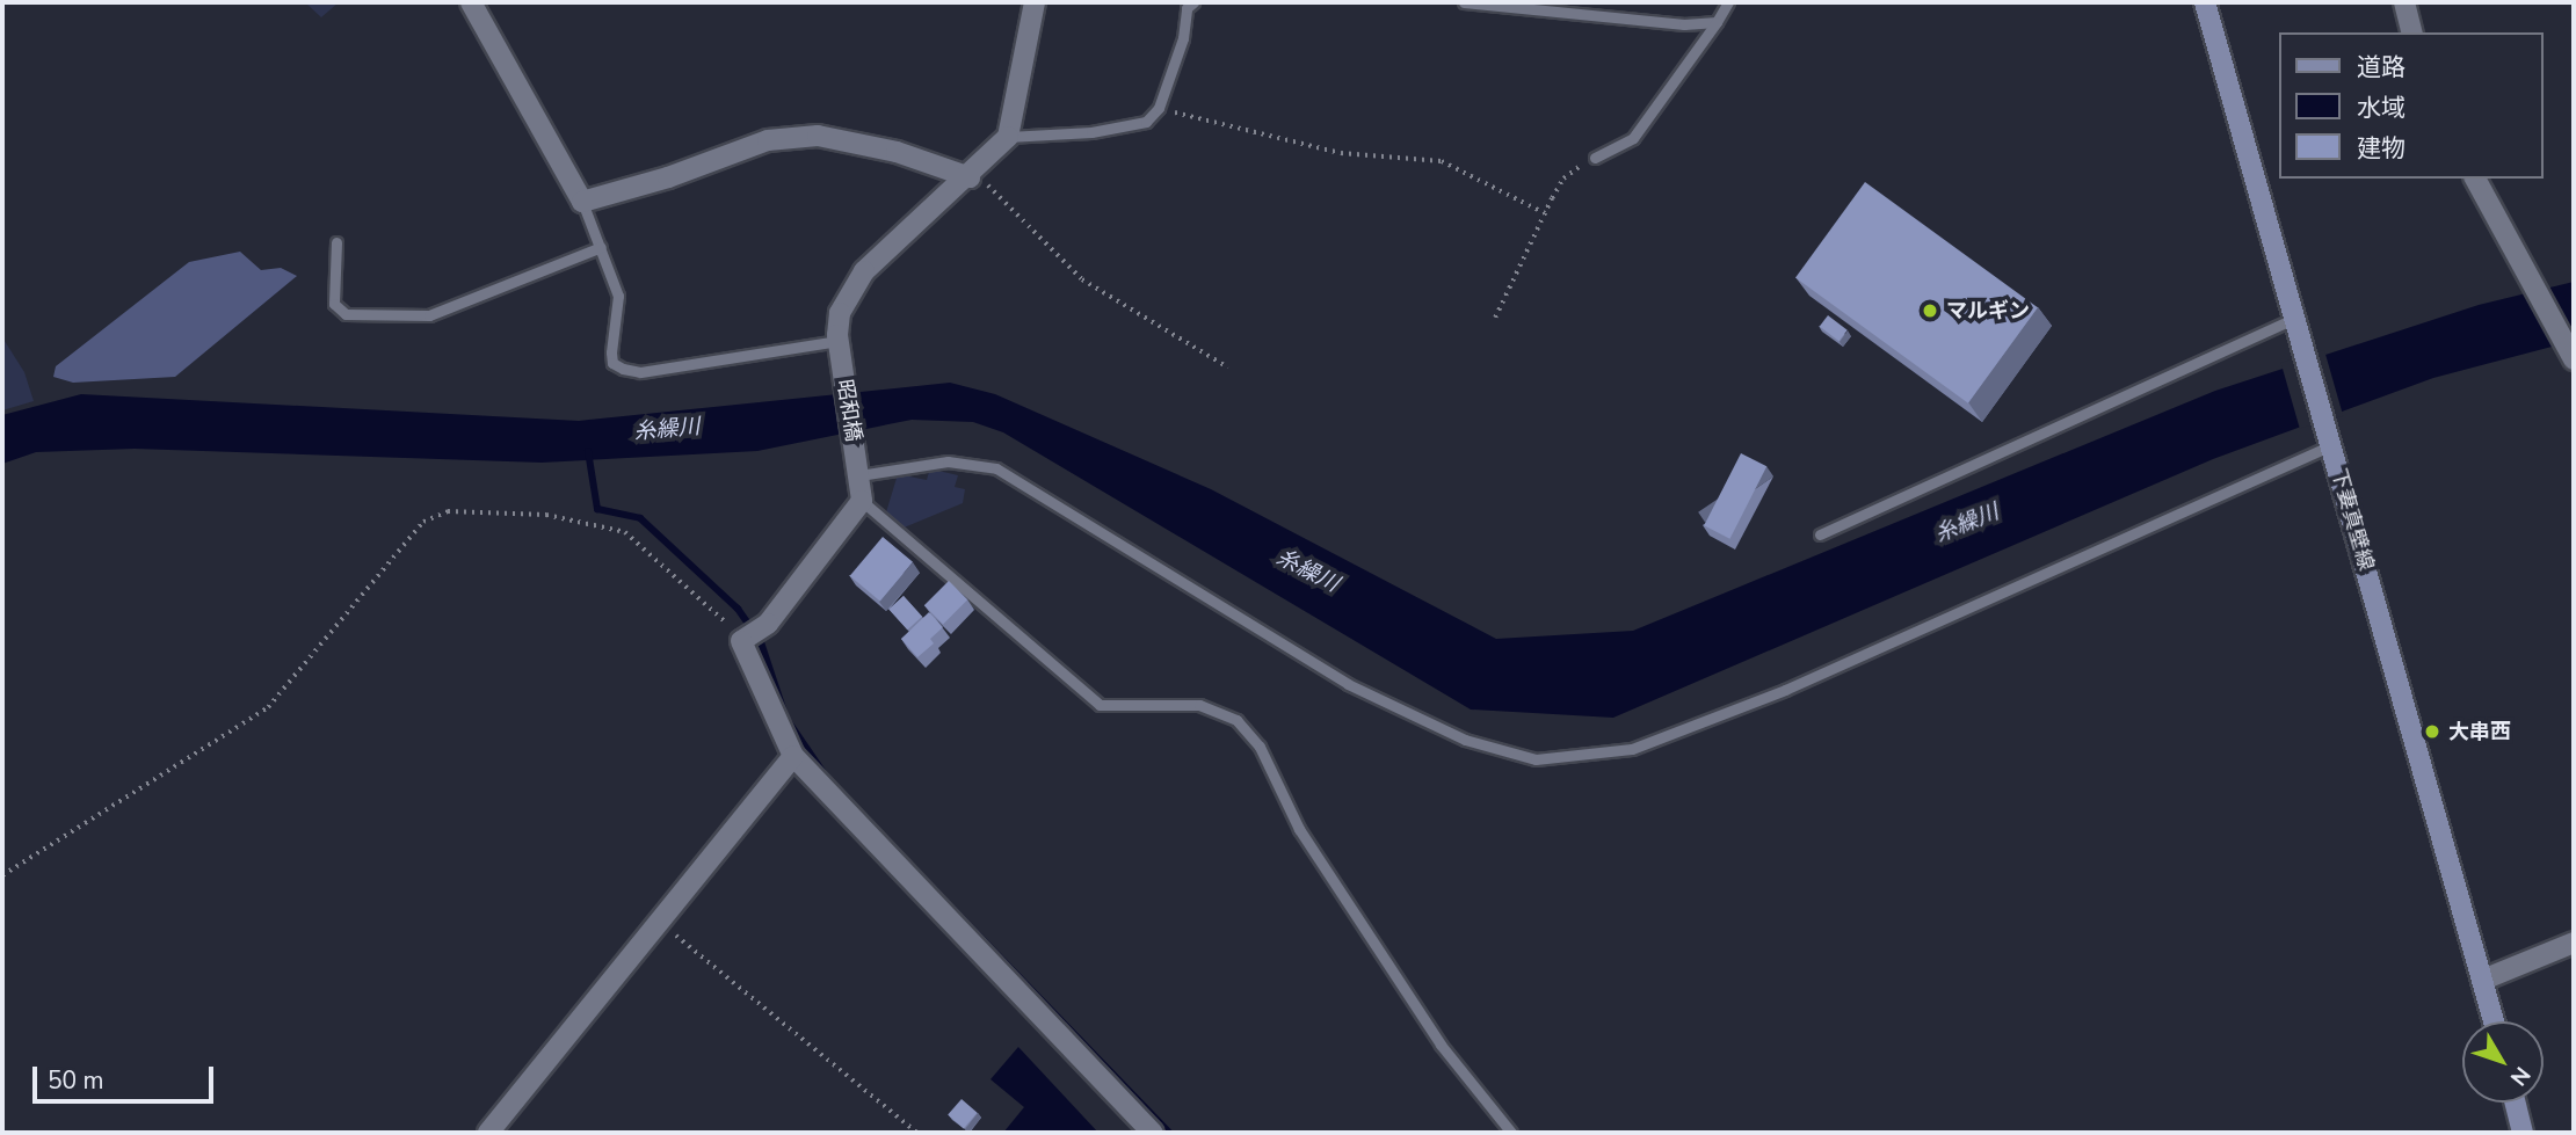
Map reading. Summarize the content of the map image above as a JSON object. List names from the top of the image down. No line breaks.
{"streets":{"main road":["下妻真壁線"],"street":["昭和橋"]},"water":["糸繰川"],"places":["マルギン","大串西"],"legend":["道路","水域","建物"],"scale_bar":"50 m","north":"bottom right"}
